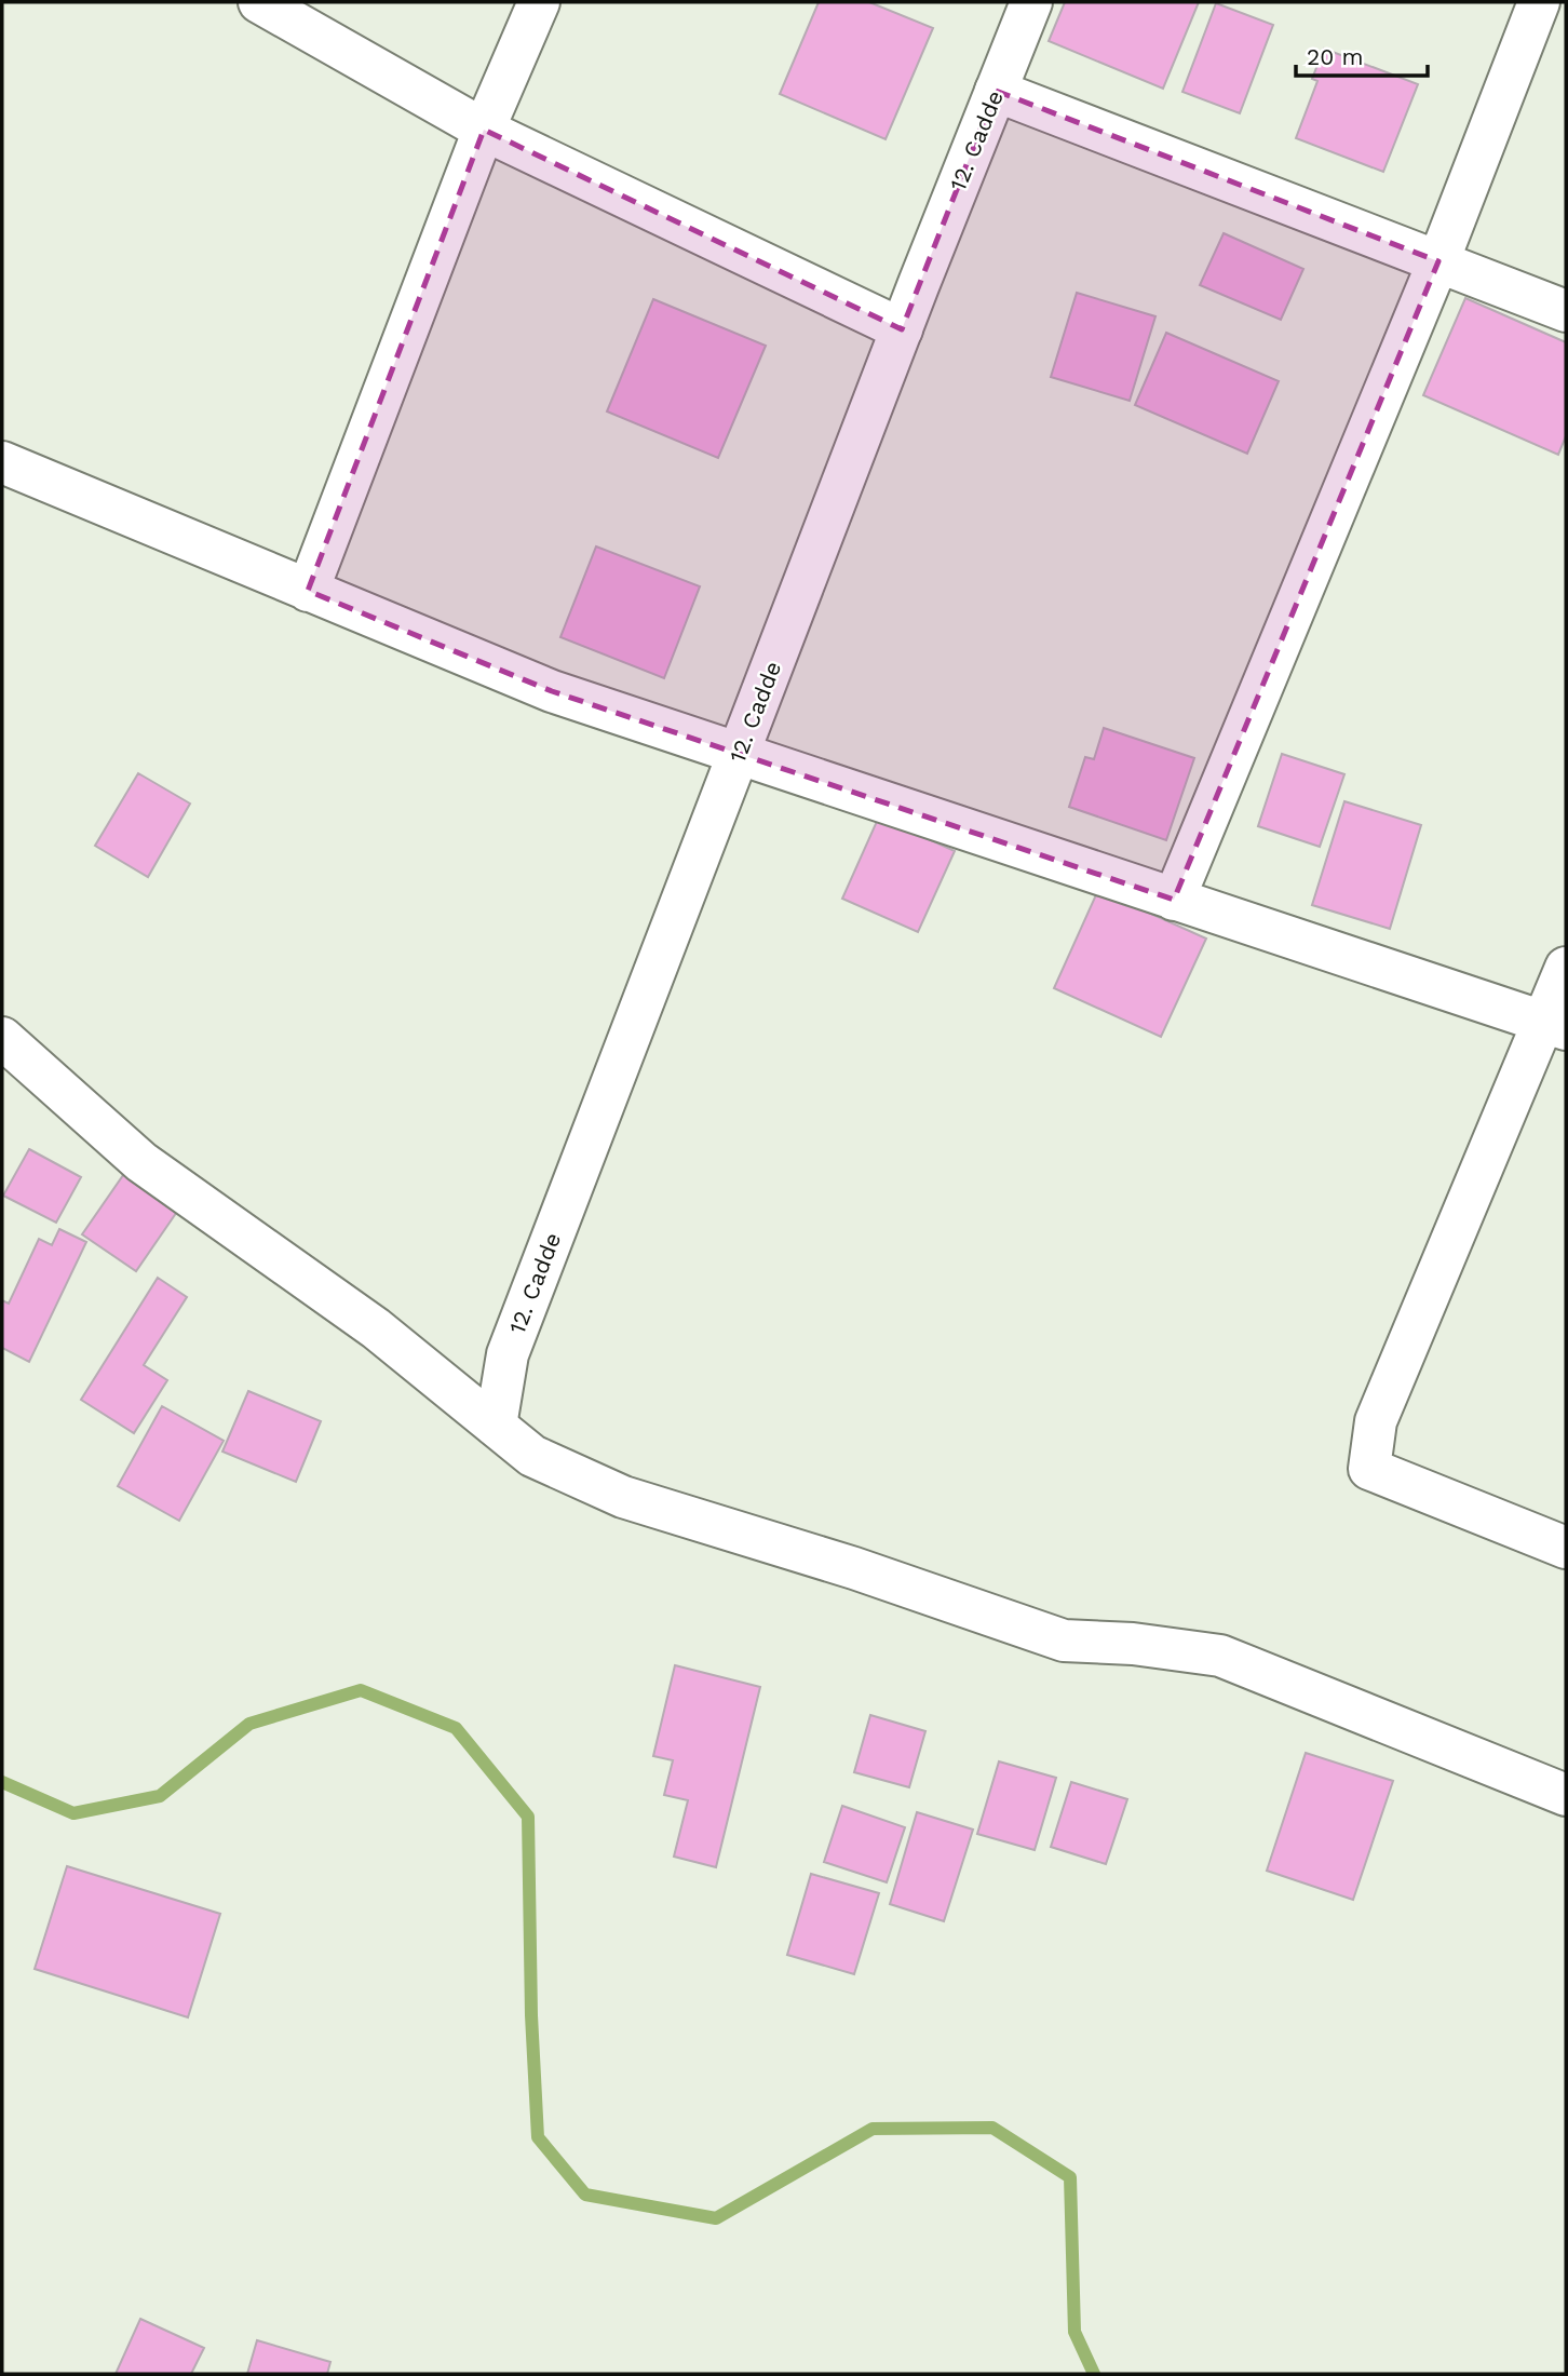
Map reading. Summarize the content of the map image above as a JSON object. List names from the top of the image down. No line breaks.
{"streets":{"street":["12. Cadde"]},"scale_bar":"20 m"}
